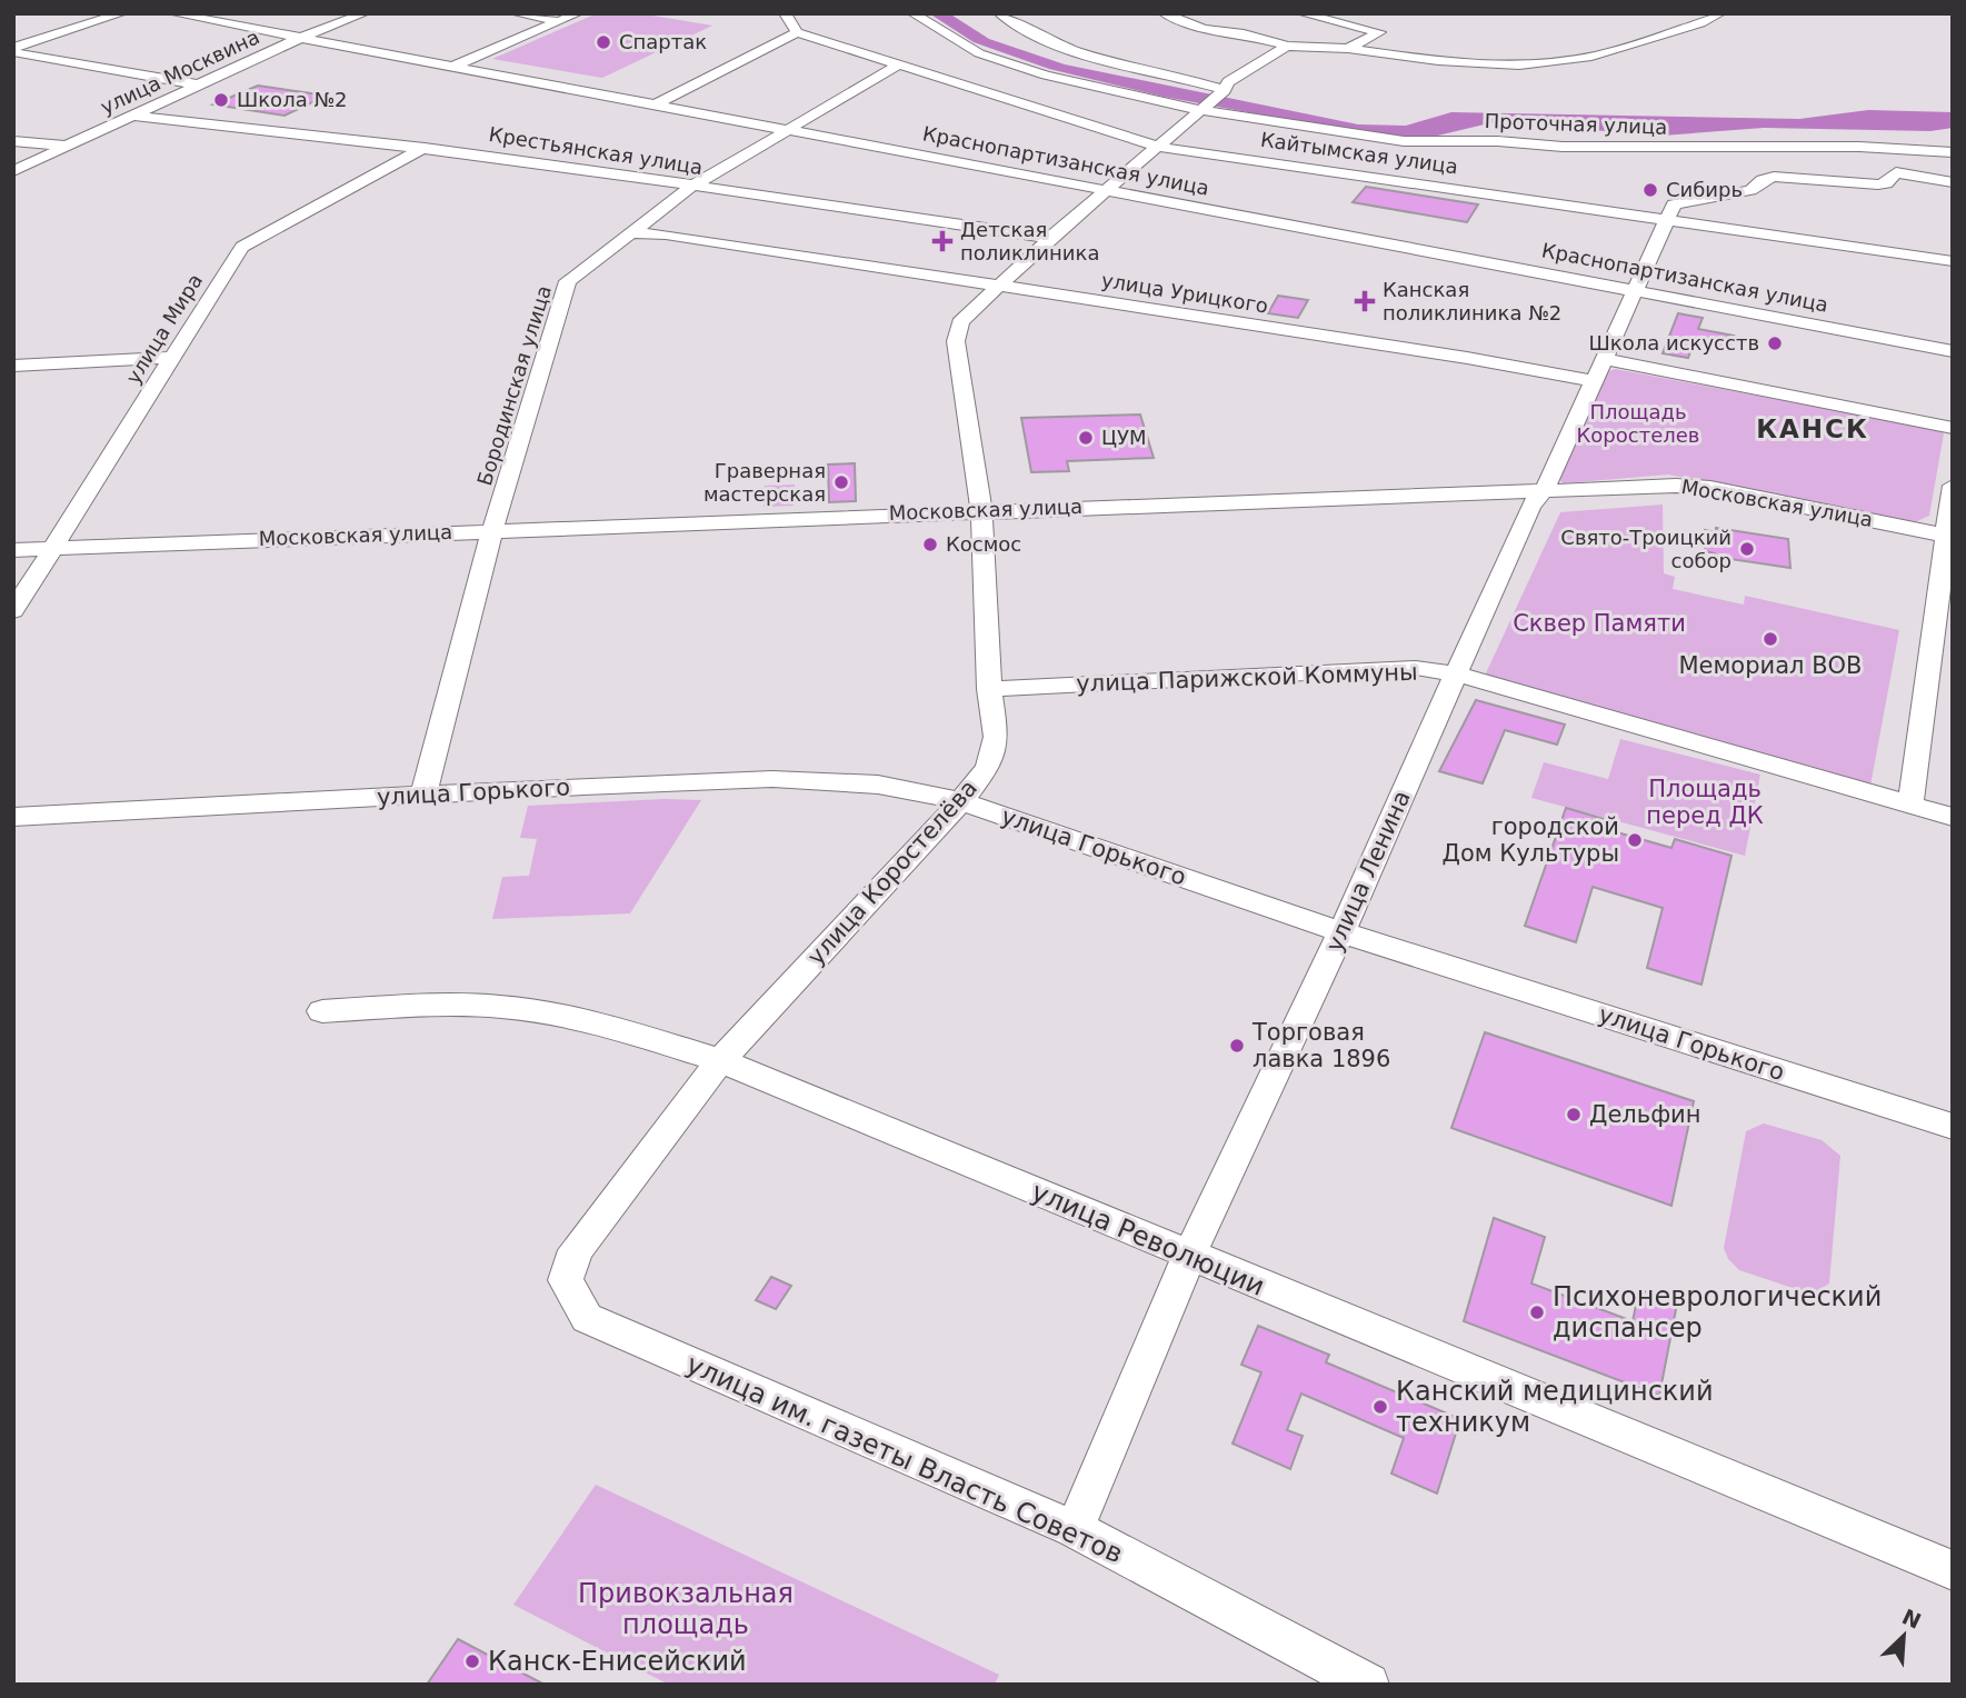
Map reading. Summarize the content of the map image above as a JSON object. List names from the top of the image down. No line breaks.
{"streets":{"street":["улица Москвина","Проточная улица","Крестьянская улица","Кайтымская улица","Краснопартизанская улица","улица Урицкого","улица Мира","Бородинская улица","Московская улица","улица Парижской Коммуны","улица Горького","улица Ленина","улица Коростелёва","улица Революции","улица им. газеты Власть Советов"]},"crossings":[["улица Москвина","Крестьянская улица"],["улица Москвина","Краснопартизанская улица"],["Проточная улица","улица Коростелёва"],["Крестьянская улица","улица Мира"],["Крестьянская улица","Бородинская улица"],["Крестьянская улица","улица Коростелёва"],["Кайтымская улица","Бородинская улица"],["Кайтымская улица","улица Ленина"],["Кайтымская улица","улица Коростелёва"],["Краснопартизанская улица","Бородинская улица"],["Краснопартизанская улица","улица Ленина"],["Краснопартизанская улица","улица Коростелёва"],["улица Урицкого","Бородинская улица"],["улица Урицкого","улица Ленина"],["улица Урицкого","улица Коростелёва"],["улица Мира","Московская улица"],["Бородинская улица","Московская улица"],["Бородинская улица","улица Горького"],["Московская улица","улица Ленина"],["Московская улица","улица Коростелёва"],["улица Парижской Коммуны","улица Ленина"],["улица Парижской Коммуны","улица Коростелёва"],["улица Горького","улица Ленина"],["улица Горького","улица Коростелёва"],["улица Ленина","улица Революции"],["улица Ленина","улица им. газеты Власть Советов"],["улица Коростелёва","улица Революции"],["улица Коростелёва","улица им. газеты Власть Советов"]],"districts":["КАНСК"],"parks":["Площадь Коростелев","Сквер Памяти","Площадь перед ДК","Привокзальная площадь"],"places":{"other":["Спартак","Школа №2","Сибирь","Школа искусств","ЦУМ","Граверная мастерская","Космос","Свято-Троицкий собор","Мемориал ВОВ","городской Дом Культуры","Торговая лавка 1896","Дельфин","Психоневрологический диспансер","Канский медицинский техникум","Канск-Енисейский"],"health":["Детская поликлиника","Канская поликлиника №2"]},"north":"top right"}
